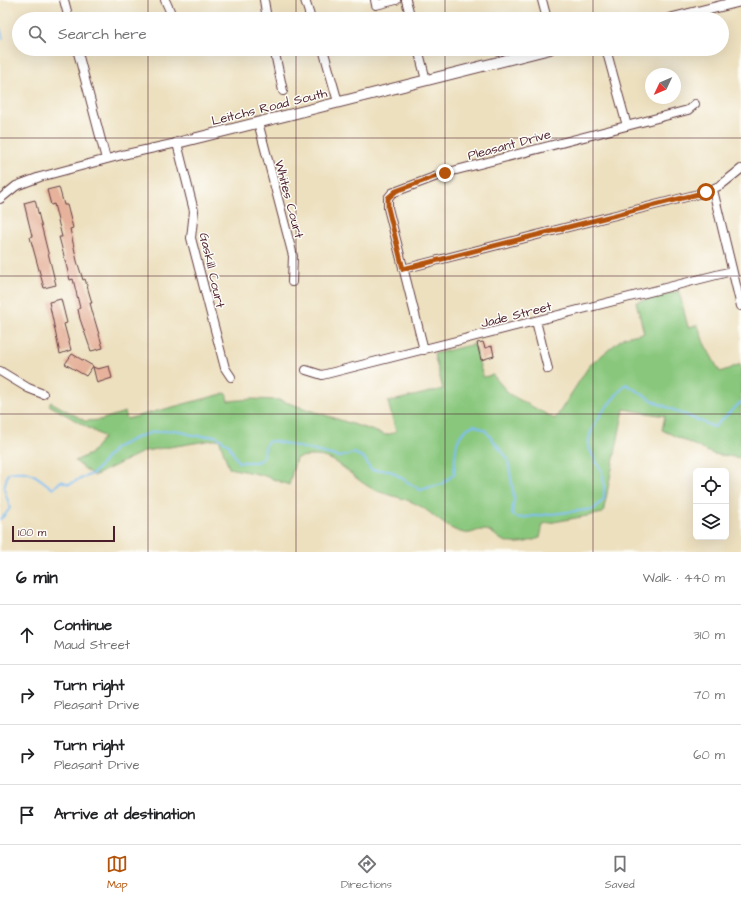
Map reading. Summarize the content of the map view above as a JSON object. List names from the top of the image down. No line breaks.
{"streets":{"street":["Leitchs Road South","Pleasant Drive","Whites Court","Gaskill Court","Jade Street"]},"crossings":[["Leitchs Road South","Whites Court"],["Leitchs Road South","Gaskill Court"],["Pleasant Drive","Jade Street"]],"scale_bar":"100 m","north":"bottom left","page":{"search":"Search here","scale":"100 m","heading":["6 min","Walk · 440 m"],"list":[["Continue","Maud Street","310 m"],["Turn right","Pleasant Drive","70 m"],["Turn right","Pleasant Drive","60 m"],"Arrive at destination"],"nav":["Map","Directions","Saved"]}}
